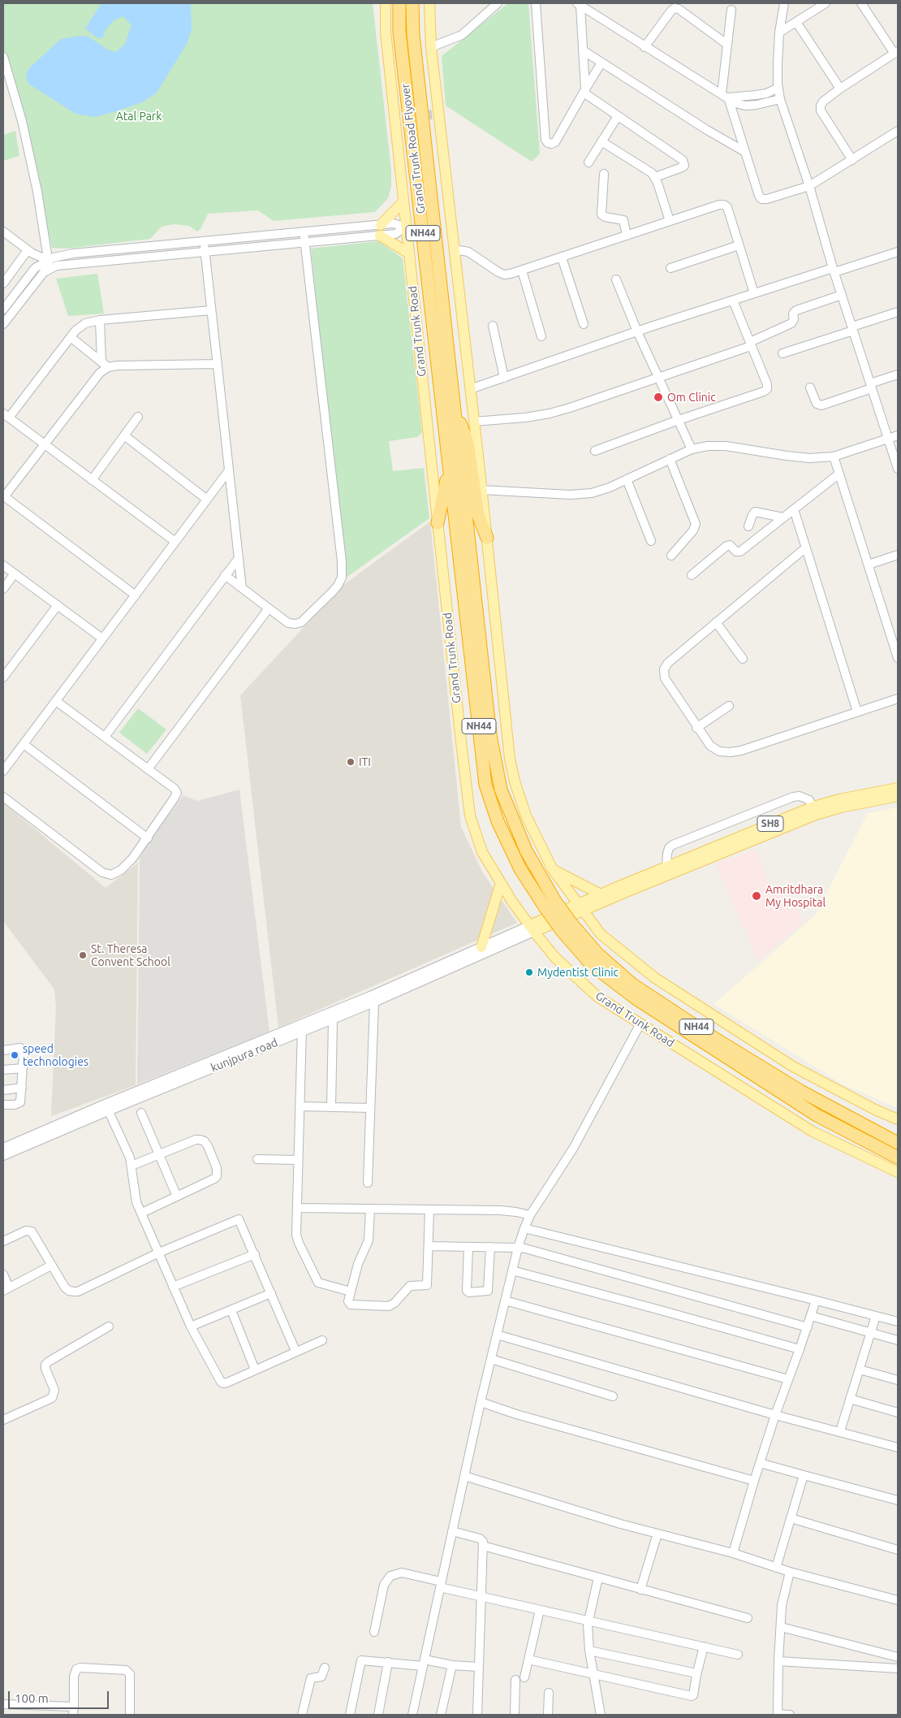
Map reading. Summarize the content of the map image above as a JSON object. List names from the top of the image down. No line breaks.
{"streets":{"highway":["Grand Trunk Road Flyover","NH44"],"main road":["Grand Trunk Road","SH8"],"street":["kunjpura road"]},"crossings":[["Grand Trunk Road Flyover","NH44"],["Grand Trunk Road","SH8"],["Grand Trunk Road","kunjpura road"],["SH8","kunjpura road"]],"parks":["Atal Park"],"places":["Om Clinic","ITI","Amritdhara My Hospital","St. Theresa Convent School","Mydentist Clinic","speed technologies"],"scale_bar":"100 m"}
